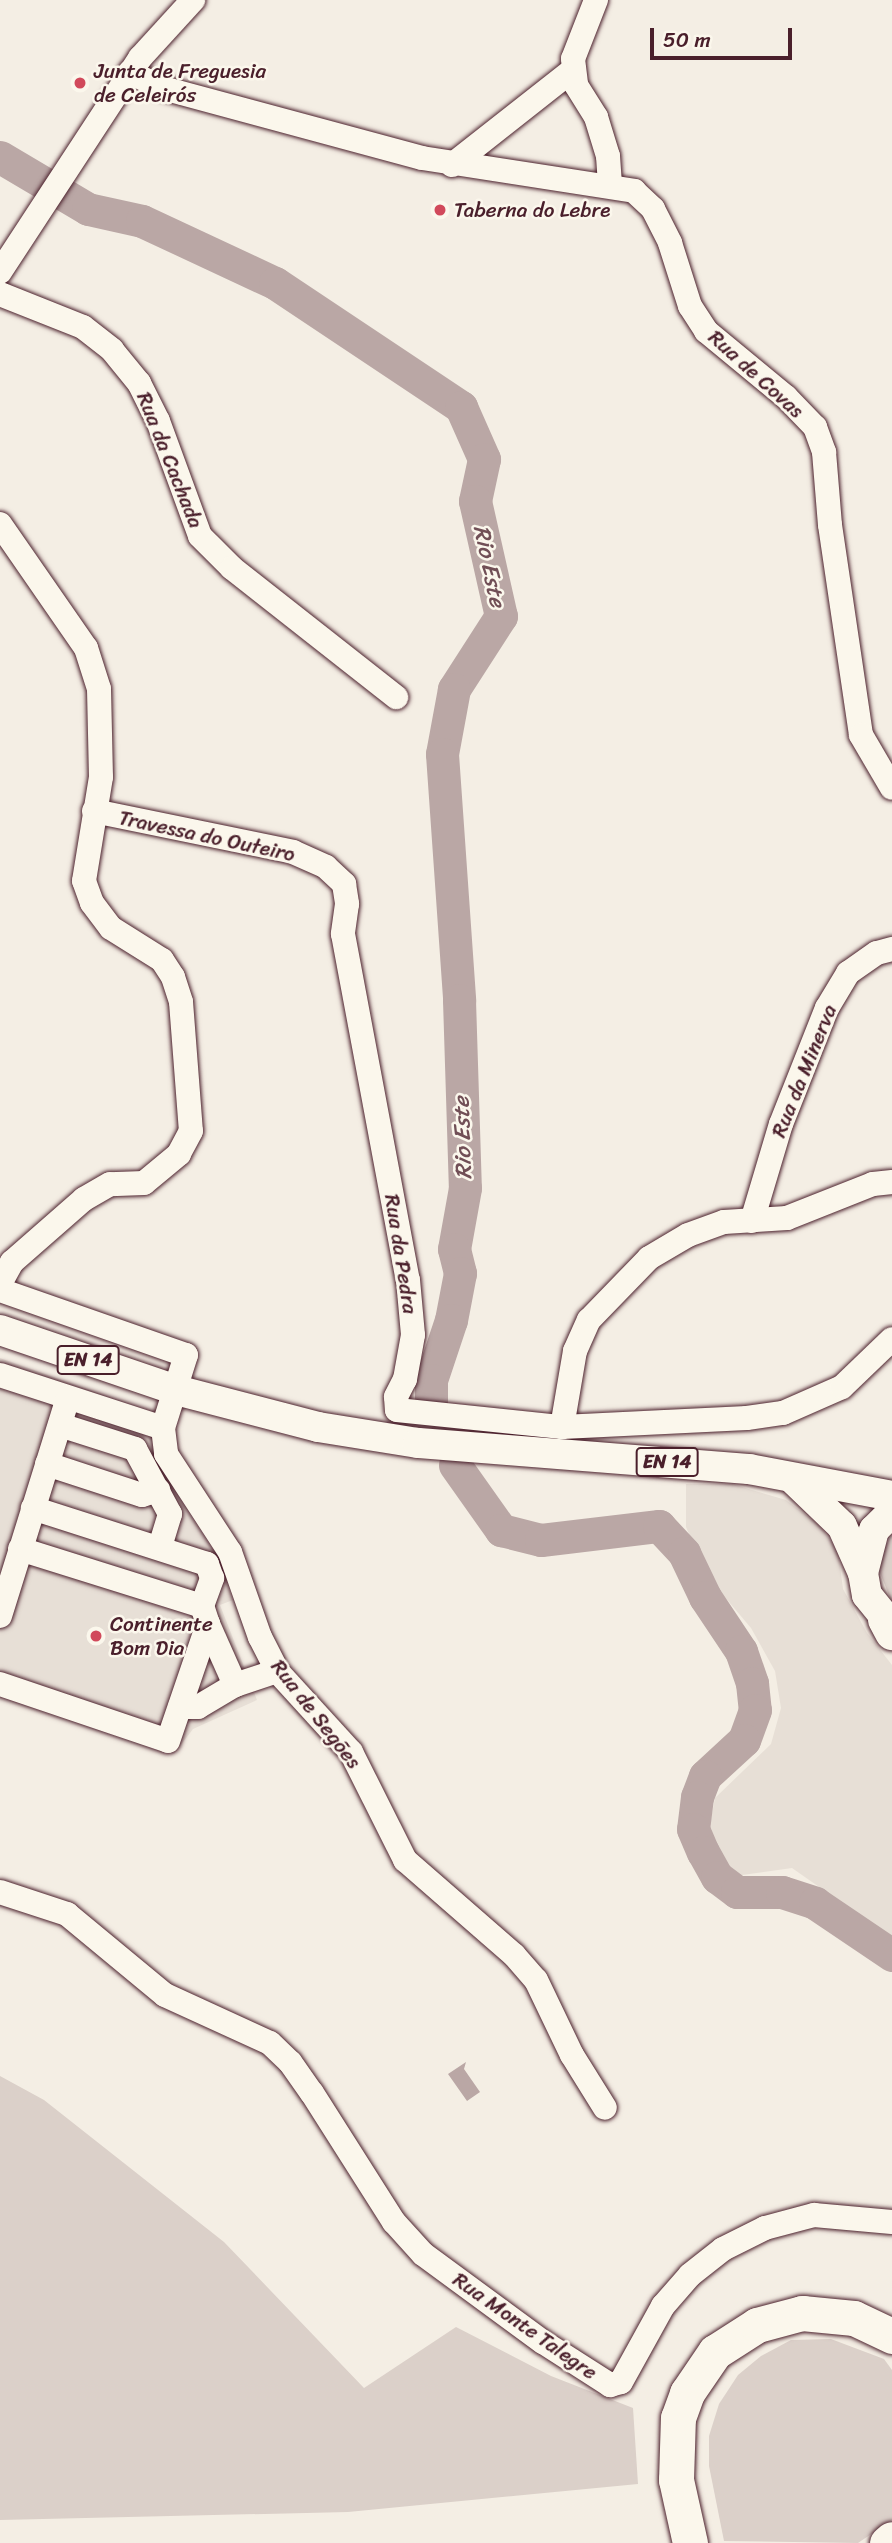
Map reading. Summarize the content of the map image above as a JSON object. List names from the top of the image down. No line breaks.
{"streets":{"main road":["EN 14"],"street":["Rua de Covas","Rua da Cachada","Travessa do Outeiro","Rua da Minerva","Rua da Pedra","Rua de Segões","Rua Monte Talegre"]},"crossings":[["Travessa do Outeiro","Rua da Pedra"]],"water":["Rio Este"],"places":["Junta de Freguesia de Celeirós","Taberna do Lebre","Continente Bom Dia"],"scale_bar":"50 m"}
